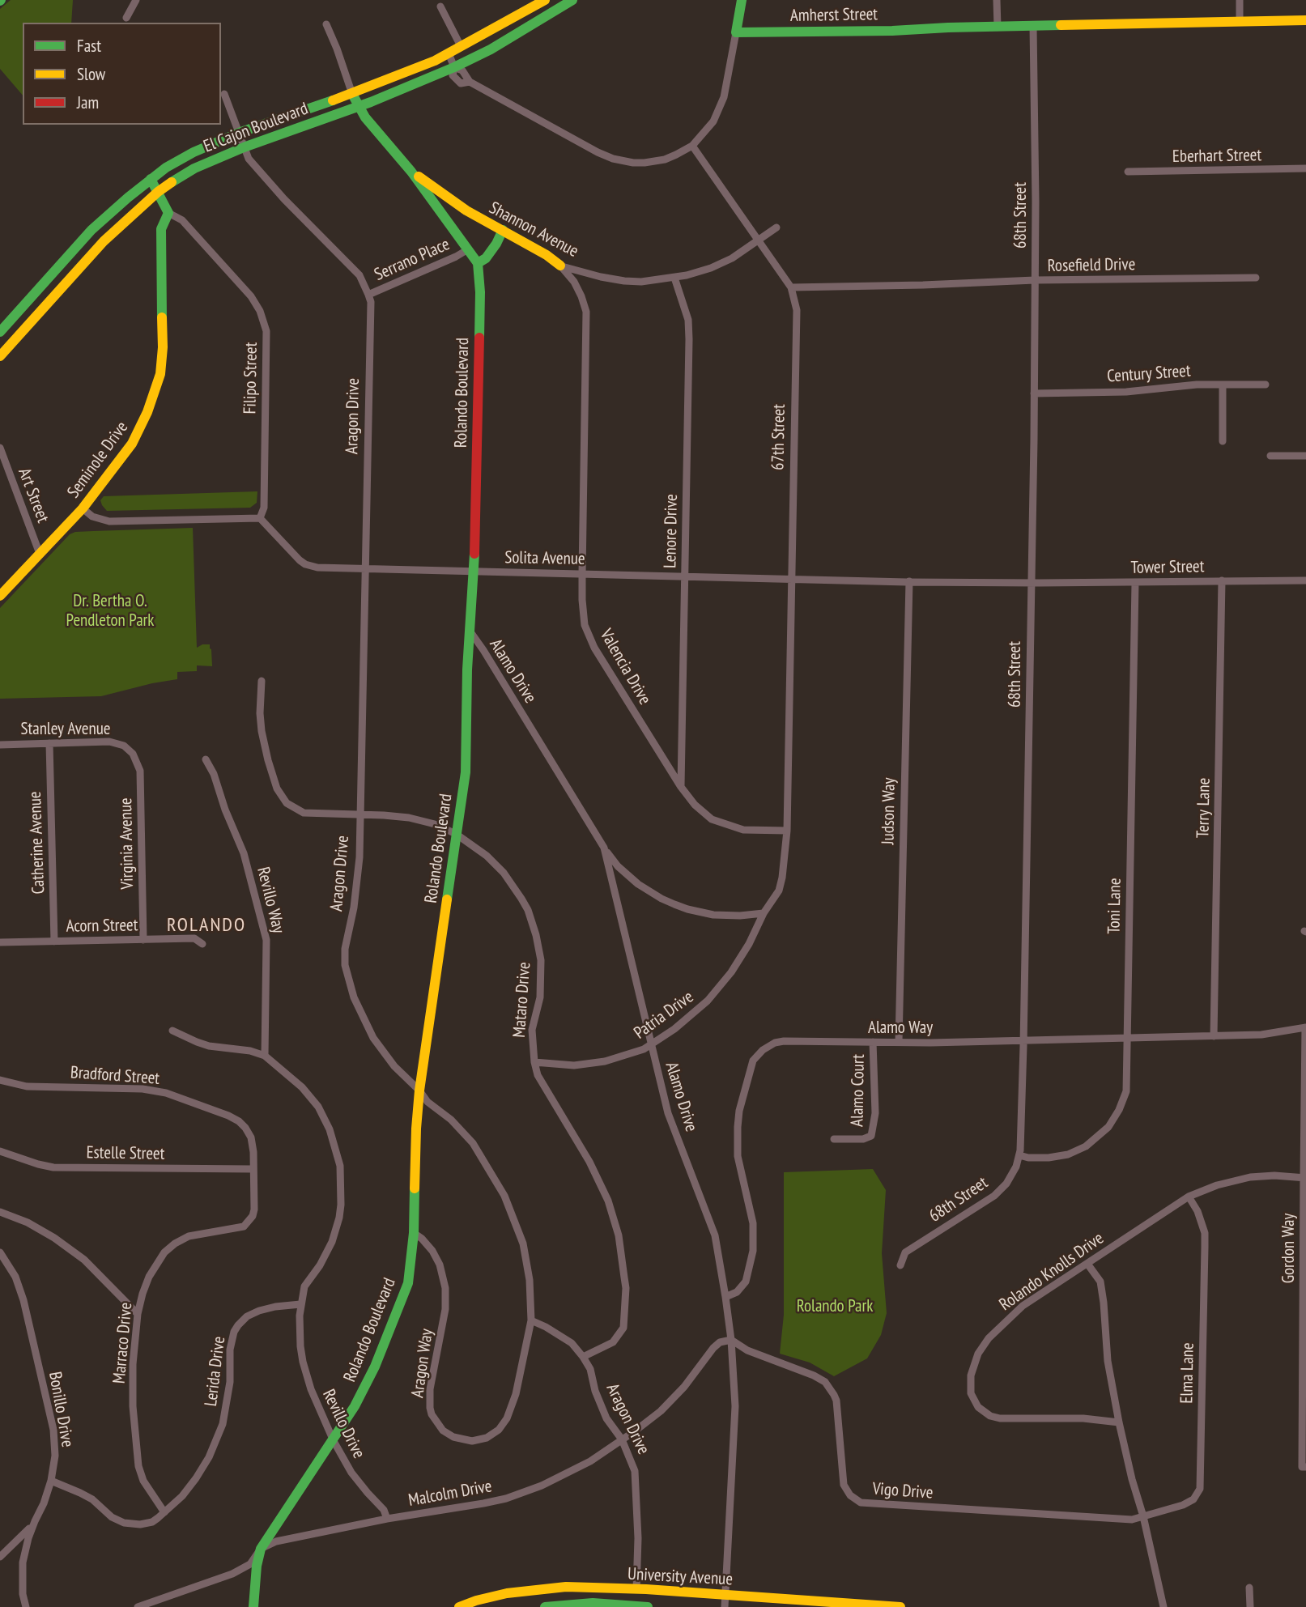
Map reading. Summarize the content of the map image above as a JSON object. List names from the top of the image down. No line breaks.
{"streets":{"street":["Amherst Street","El Cajon Boulevard","Eberhart Street","68th Street","Shannon Avenue","Serrano Place","Rosefield Drive","Century Street","Filipo Street","Rolando Boulevard","Aragon Drive","67th Street","Seminole Drive","Art Street","Lenore Drive","Solita Avenue","Tower Street","Valencia Drive","Alamo Drive","Stanley Avenue","Terry Lane","Judson Way","Catherine Avenue","Virginia Avenue","Revillo Way","Toni Lane","Acorn Street","Mataro Drive","Patria Drive","Alamo Way","Bradford Street","Alamo Court","Estelle Street","Gordon Way","Rolando Knolls Drive","Marraco Drive","Aragon Way","Lerida Drive","Elma Lane","Bonillo Drive","Revillo Drive","Vigo Drive","Malcolm Drive","University Avenue"]},"crossings":[["Amherst Street","68th Street"],["El Cajon Boulevard","Filipo Street"],["El Cajon Boulevard","Aragon Drive"],["68th Street","Rosefield Drive"],["68th Street","Century Street"],["68th Street","Solita Avenue"],["68th Street","Tower Street"],["68th Street","Toni Lane"],["68th Street","Alamo Way"],["Shannon Avenue","67th Street"],["Shannon Avenue","Lenore Drive"],["Shannon Avenue","Valencia Drive"],["Serrano Place","Aragon Drive"],["Rosefield Drive","67th Street"],["Filipo Street","Seminole Drive"],["Filipo Street","Solita Avenue"],["Rolando Boulevard","Aragon Drive"],["Rolando Boulevard","Solita Avenue"],["Rolando Boulevard","Alamo Drive"],["Rolando Boulevard","Mataro Drive"],["Rolando Boulevard","Aragon Way"],["Rolando Boulevard","Revillo Drive"],["Rolando Boulevard","Malcolm Drive"],["Aragon Drive","Solita Avenue"],["Aragon Drive","Mataro Drive"],["Aragon Drive","Aragon Way"],["Aragon Drive","Malcolm Drive"],["Aragon Drive","University Avenue"],["67th Street","Solita Avenue"],["67th Street","Valencia Drive"],["67th Street","Patria Drive"],["Seminole Drive","Art Street"],["Lenore Drive","Solita Avenue"],["Lenore Drive","Valencia Drive"],["Solita Avenue","Tower Street"],["Solita Avenue","Valencia Drive"],["Solita Avenue","Judson Way"],["Tower Street","Terry Lane"],["Tower Street","Toni Lane"],["Alamo Drive","Patria Drive"],["Alamo Drive","Alamo Way"],["Alamo Drive","Vigo Drive"],["Alamo Drive","Malcolm Drive"],["Alamo Drive","University Avenue"],["Stanley Avenue","Catherine Avenue"],["Stanley Avenue","Virginia Avenue"],["Terry Lane","Alamo Way"],["Judson Way","Alamo Way"],["Catherine Avenue","Acorn Street"],["Virginia Avenue","Acorn Street"],["Revillo Way","Revillo Drive"],["Toni Lane","Alamo Way"],["Mataro Drive","Patria Drive"],["Alamo Way","Alamo Court"],["Alamo Way","Gordon Way"],["Bradford Street","Estelle Street"],["Bradford Street","Marraco Drive"],["Estelle Street","Marraco Drive"],["Gordon Way","Rolando Knolls Drive"],["Rolando Knolls Drive","Elma Lane"],["Marraco Drive","Lerida Drive"],["Lerida Drive","Bonillo Drive"],["Lerida Drive","Revillo Drive"],["Elma Lane","Vigo Drive"],["Revillo Drive","Malcolm Drive"],["Vigo Drive","Malcolm Drive"]],"districts":["ROLANDO"],"parks":["Dr. Bertha O. Pendleton Park","Rolando Park"],"legend":["Fast","Slow","Jam"]}
